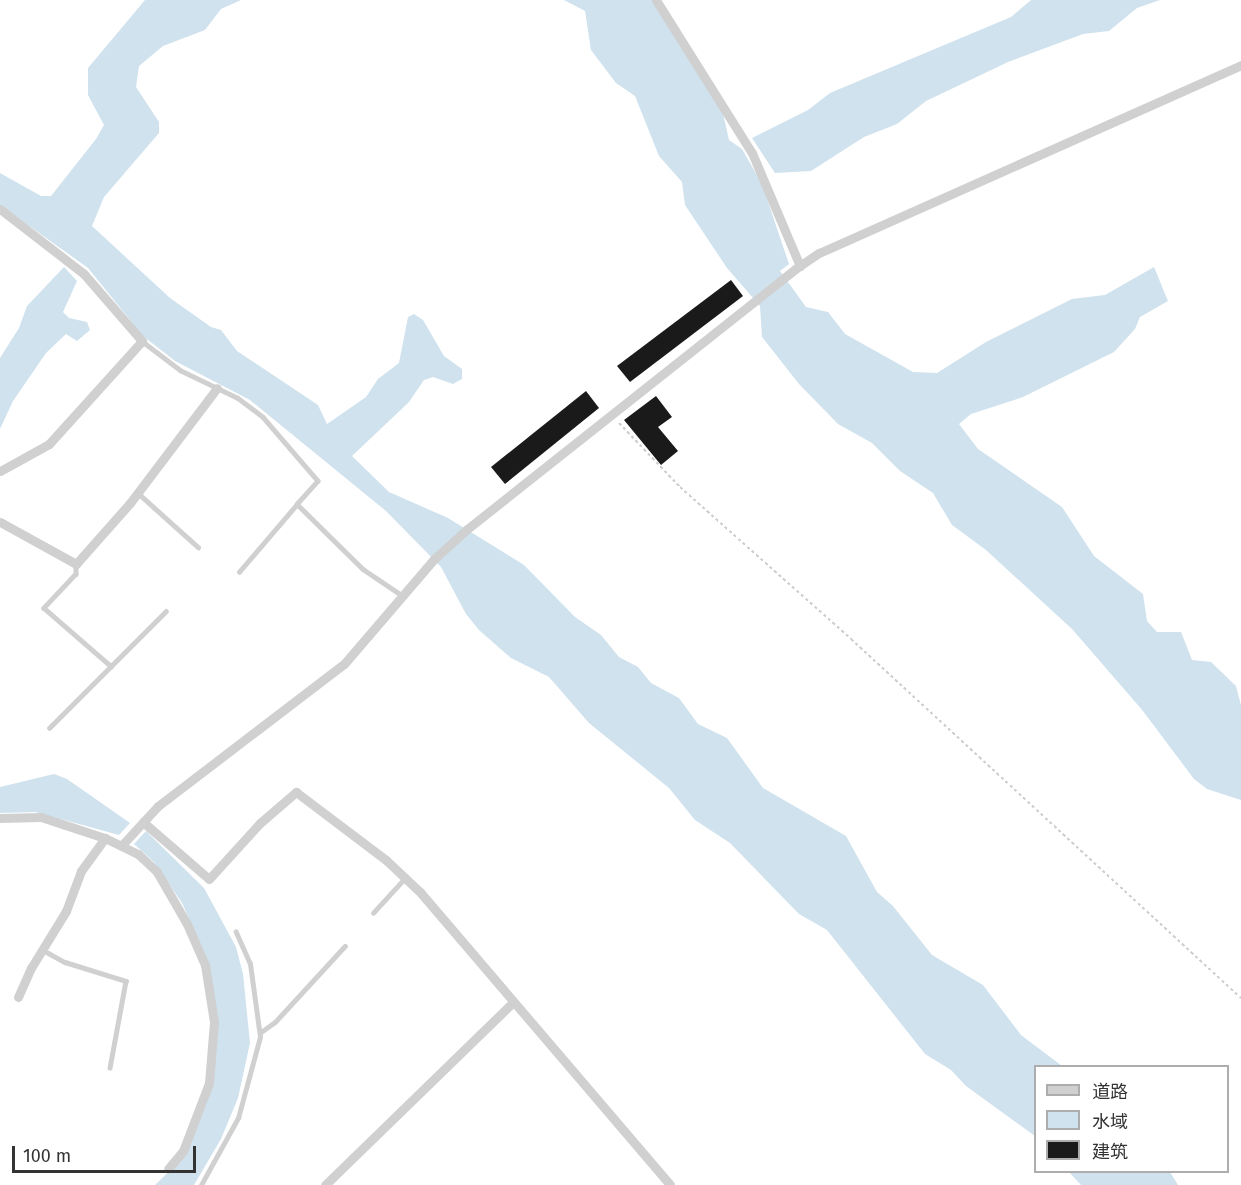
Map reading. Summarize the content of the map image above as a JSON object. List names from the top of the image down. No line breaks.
{"legend":["道路","水域","建筑"],"scale_bar":"100 m"}
